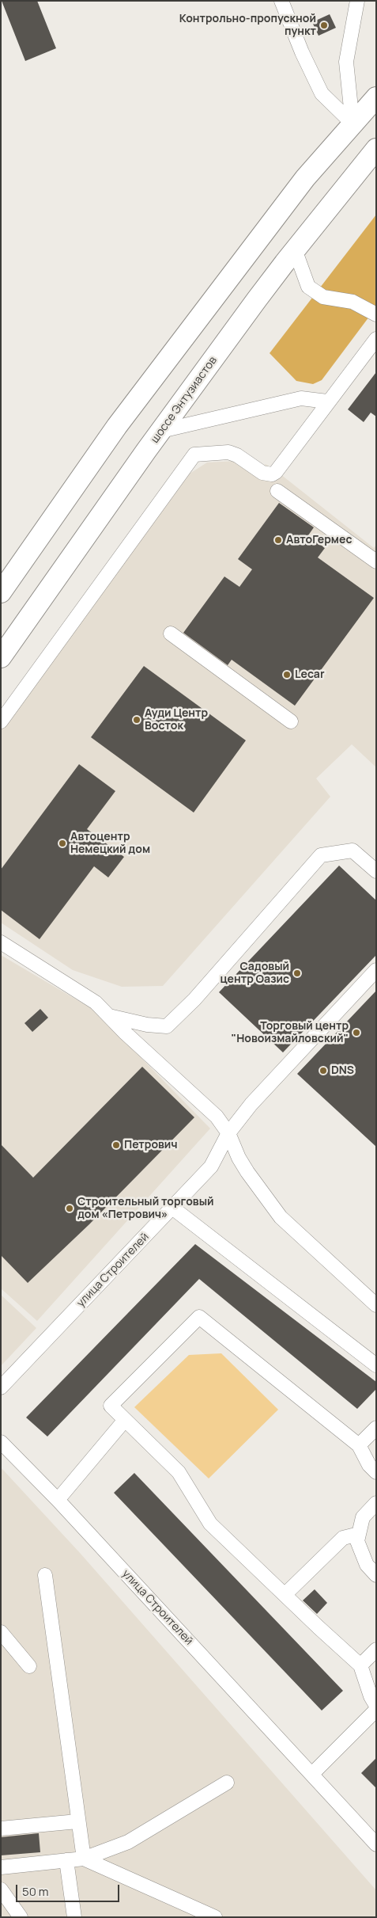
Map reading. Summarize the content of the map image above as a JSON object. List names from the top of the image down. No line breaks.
{"streets":{"highway":["шоссе Энтузиастов"],"street":["улица Строителей"]},"places":["Контрольно-пропускной пункт","АвтоГермес","Lecar","Ауди Центр Восток","Автоцентр Немецкий дом","Садовый центр Оазис","Торговый центр \"Новоизмайловский\"","DNS","Петрович","Строительный торговый дом «Петрович»"],"scale_bar":"50 m"}
